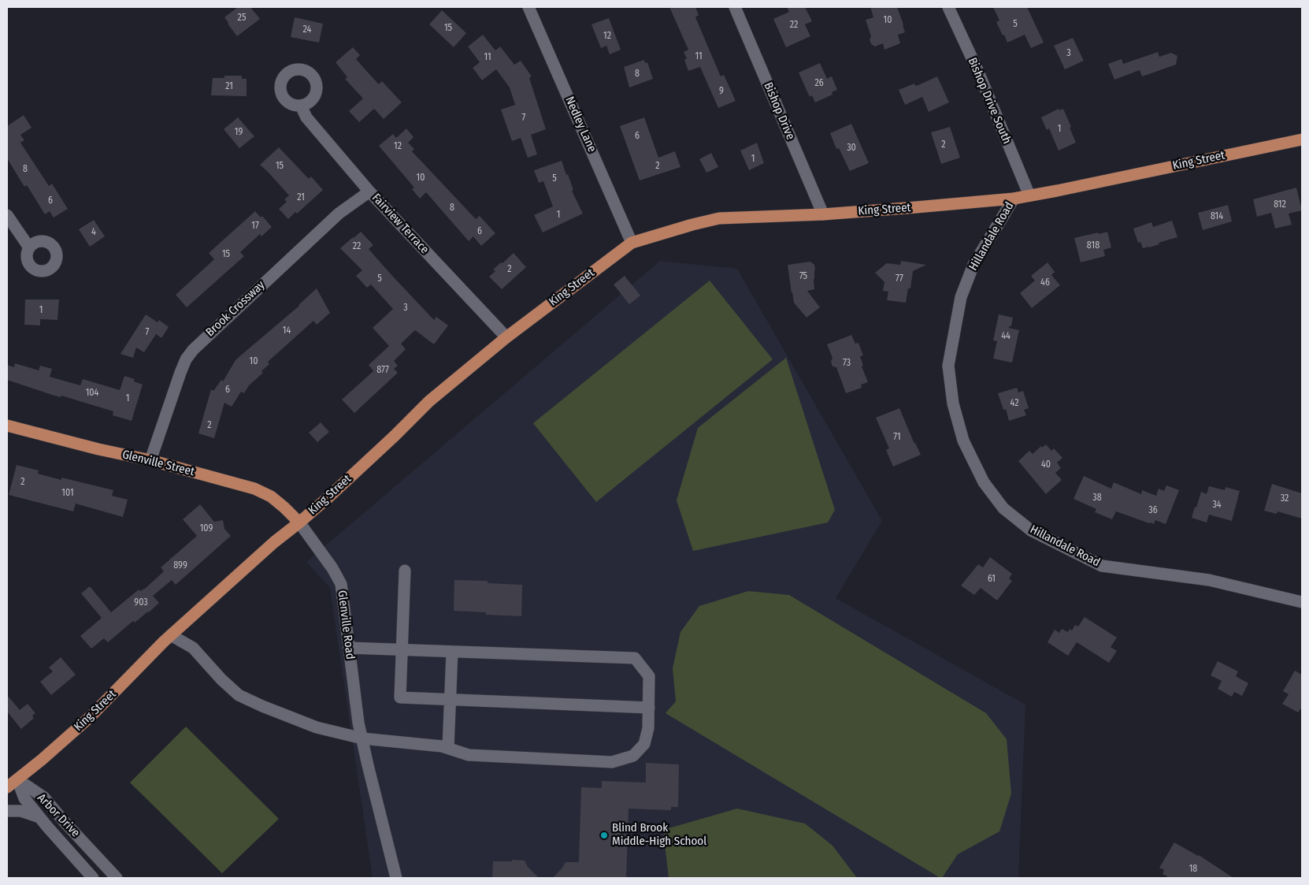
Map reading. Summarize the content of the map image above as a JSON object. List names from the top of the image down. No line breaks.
{"streets":{"main road":["King Street","Glenville Street"],"street":["Bishop Drive South","Bishop Drive","Nedley Lane","Fairview Terrace","Hillandale Road","Brook Crossway","Glenville Road","Arbor Drive"]},"crossings":[["Bishop Drive South","King Street"],["Bishop Drive","King Street"],["Nedley Lane","King Street"],["King Street","Fairview Terrace"],["King Street","Hillandale Road"],["King Street","Glenville Street"],["King Street","Glenville Road"],["King Street","Arbor Drive"],["Fairview Terrace","Brook Crossway"],["Brook Crossway","Glenville Street"],["Glenville Street","Glenville Road"]],"places":["Blind Brook Middle-High School"],"house_numbers":["25","10","5","22","15","24","12","3","11","11","8","26","21","9","7","1","19","6","2","12","30","1","15","2","8","10","5","21","6","812","8","1","814","17","6","4","818","22","15","2","75","5","77","46","3","1","14","7","44","10","73","877","6","104","1","42","2","71","40","2","101","38","32","34","36","109","899","61","903","18"]}
